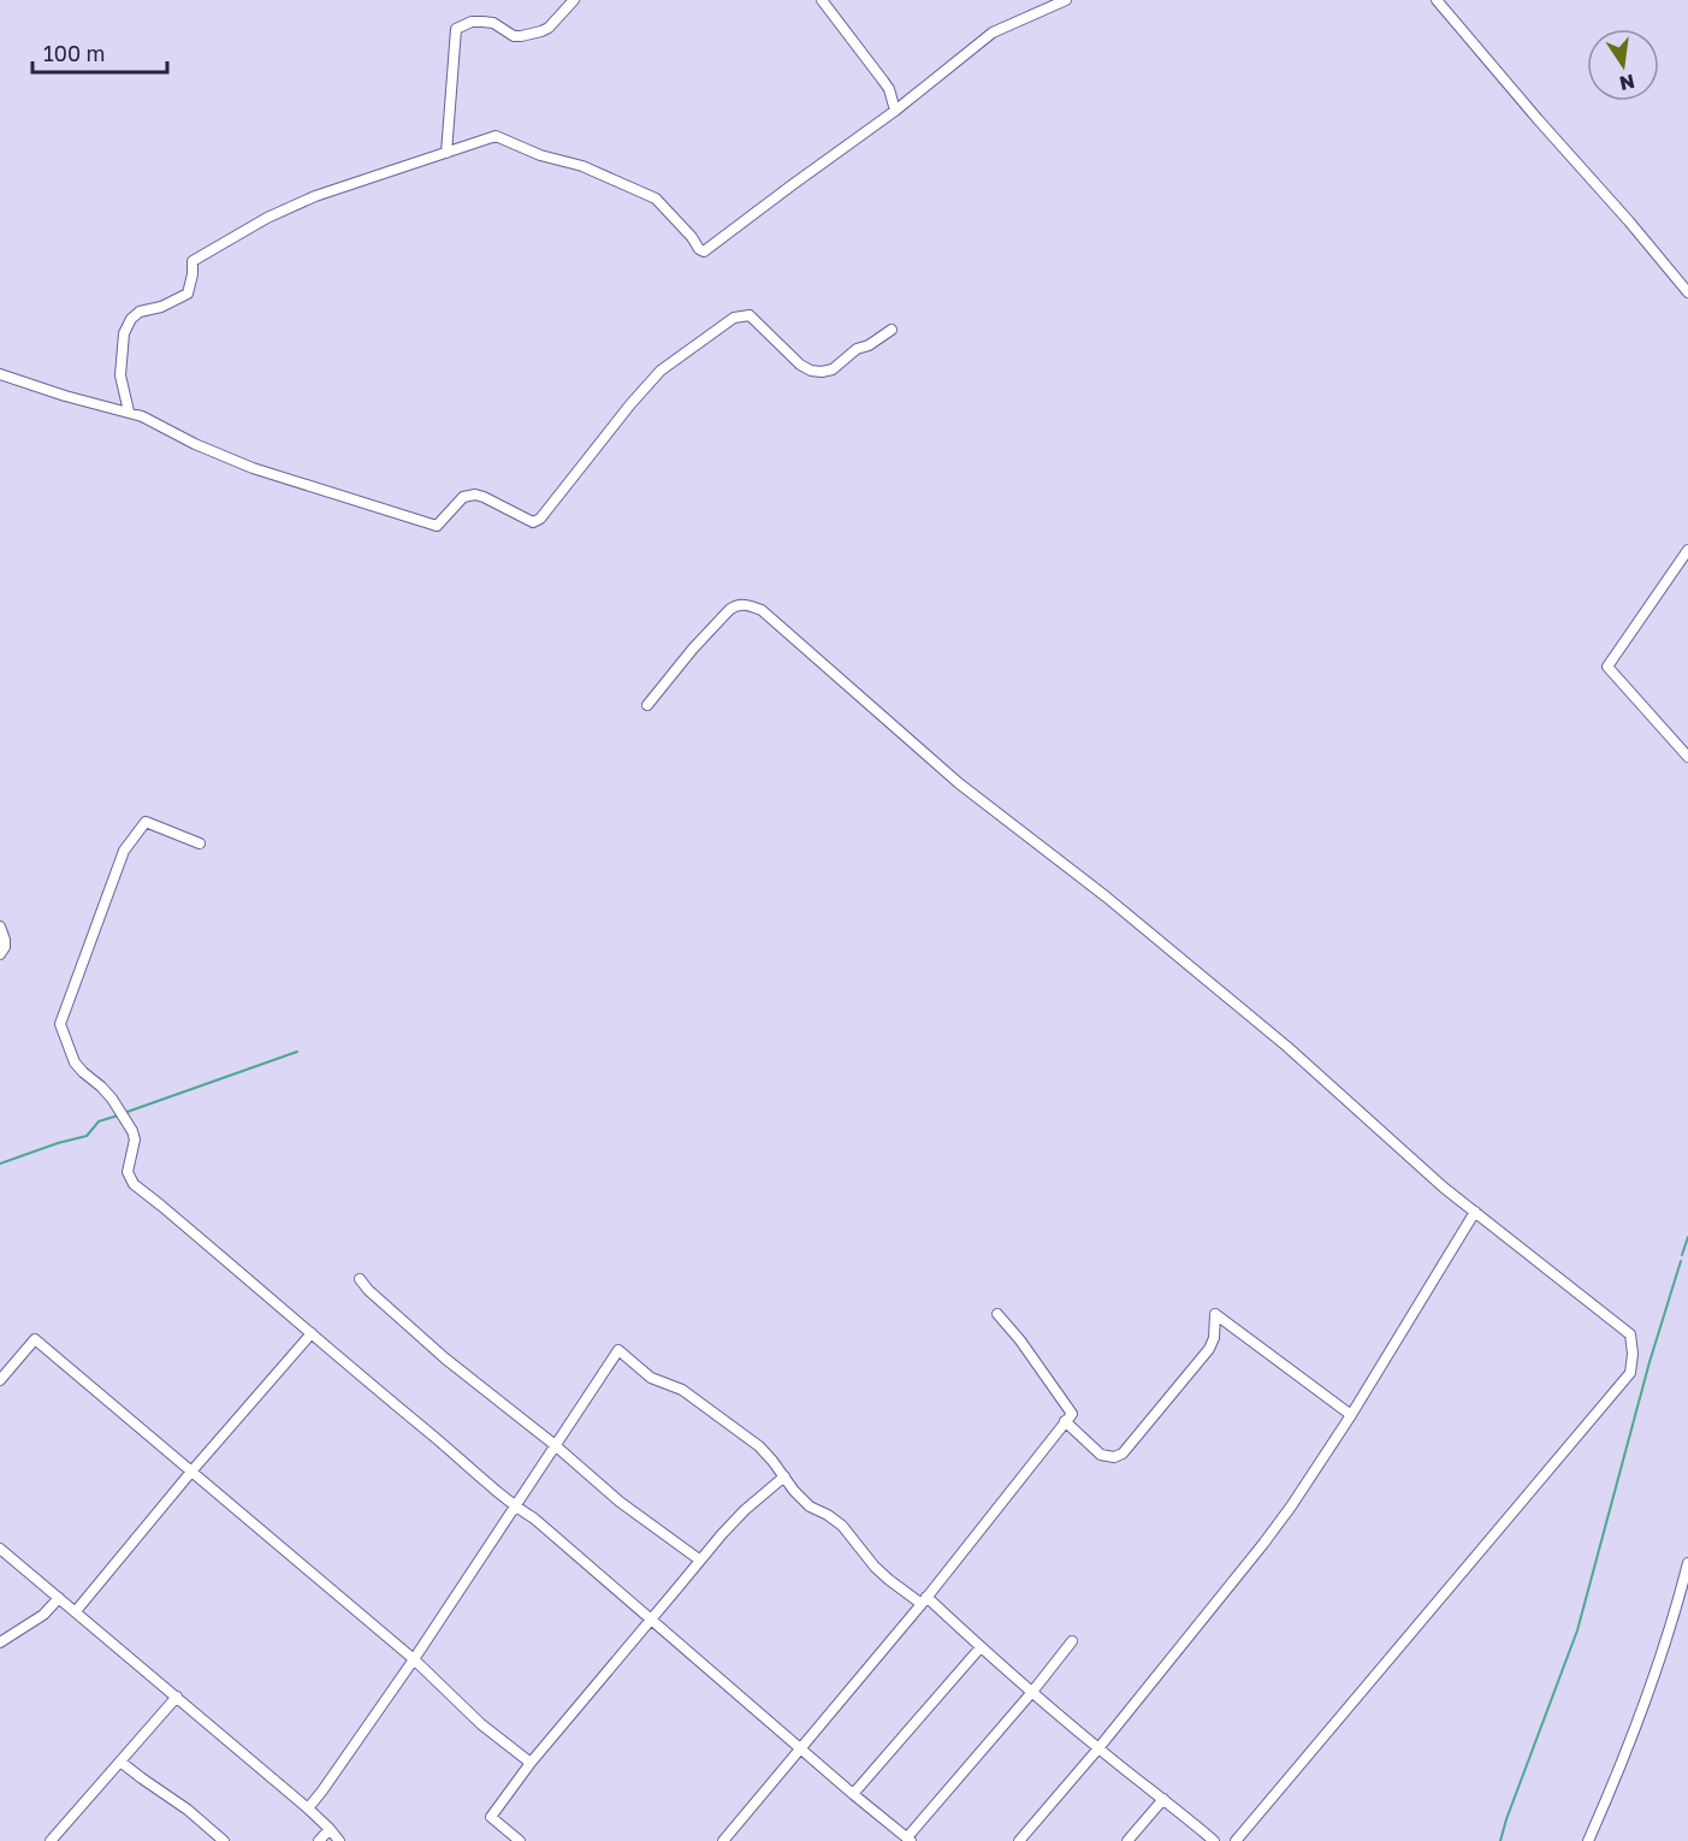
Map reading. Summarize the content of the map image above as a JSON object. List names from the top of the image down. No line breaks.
{"scale_bar":"100 m","north":"bottom"}
